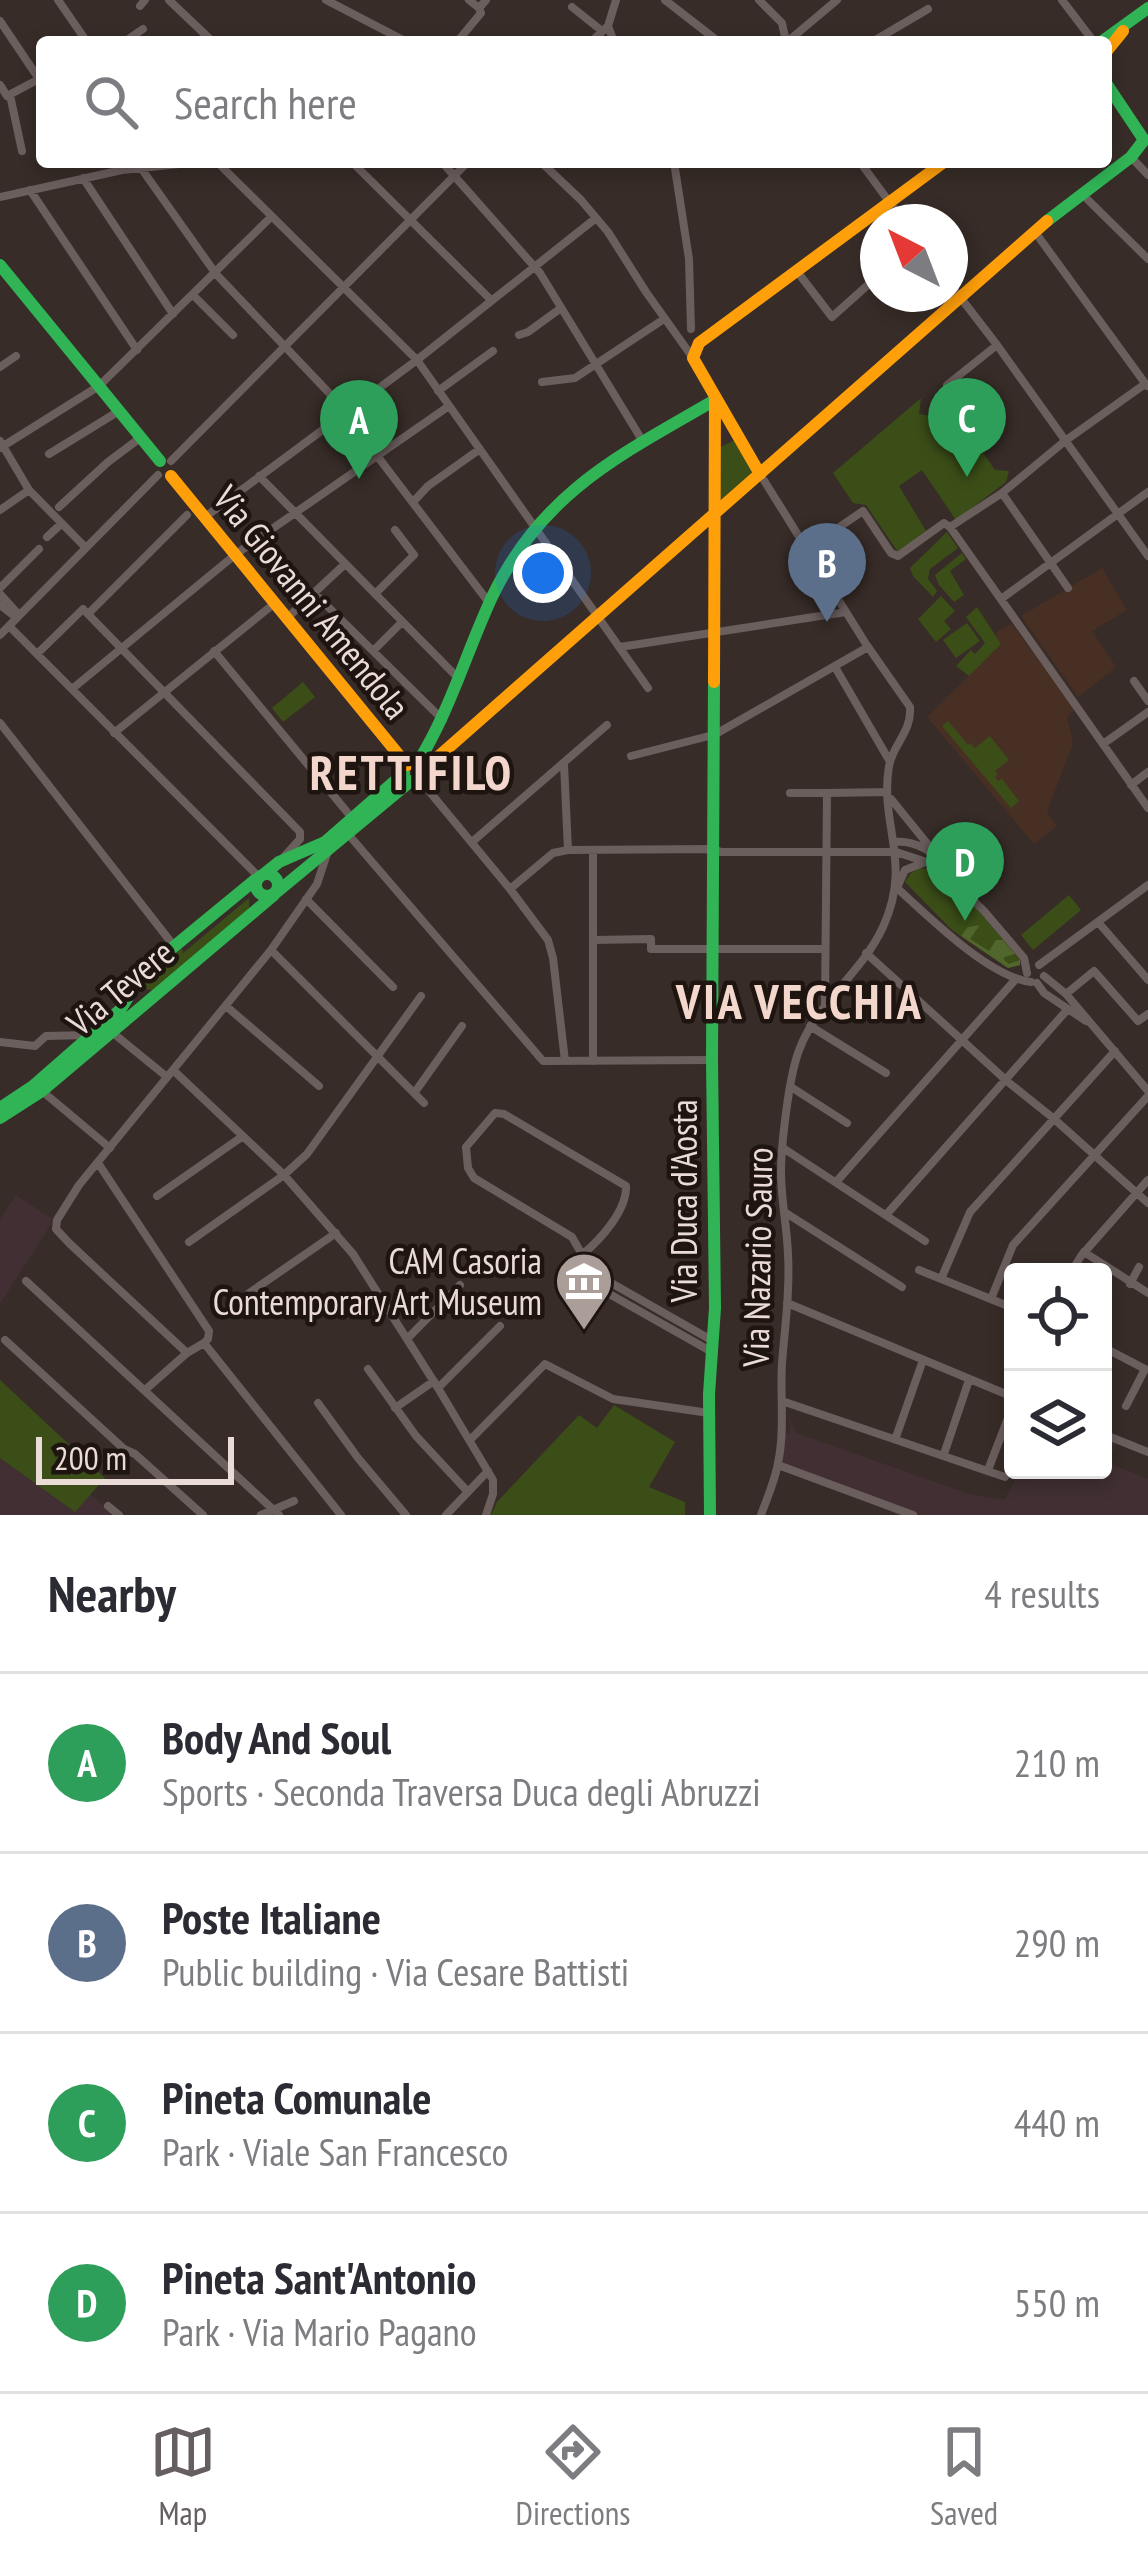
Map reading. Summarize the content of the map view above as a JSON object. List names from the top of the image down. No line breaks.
{"streets":{"street":["Via Giovanni Amendola","Via Tevere","Via Duca d'Aosta","Via Nazario Sauro"]},"crossings":[["Via Giovanni Amendola","Via Tevere"]],"districts":["RETTIFILO","VIA VECCHIA"],"places":{"museum":["CAM Casoria Contemporary Art Museum"]},"scale_bar":"200 m","north":"top left","page":{"search":"Search here","pins":["C","A","B","D"],"scale":"200 m","heading":["Nearby","4 results"],"list":[{"mark":"A","name":"Body And Soul","note":"Sports · Seconda Traversa Duca degli Abruzzi","value":"210 m"},{"mark":"B","name":"Poste Italiane","note":"Public building · Via Cesare Battisti","value":"290 m"},{"mark":"C","name":"Pineta Comunale","note":"Park · Viale San Francesco","value":"440 m"},{"mark":"D","name":"Pineta Sant'Antonio","note":"Park · Via Mario Pagano","value":"550 m"}],"nav":["Map","Directions","Saved"]}}
